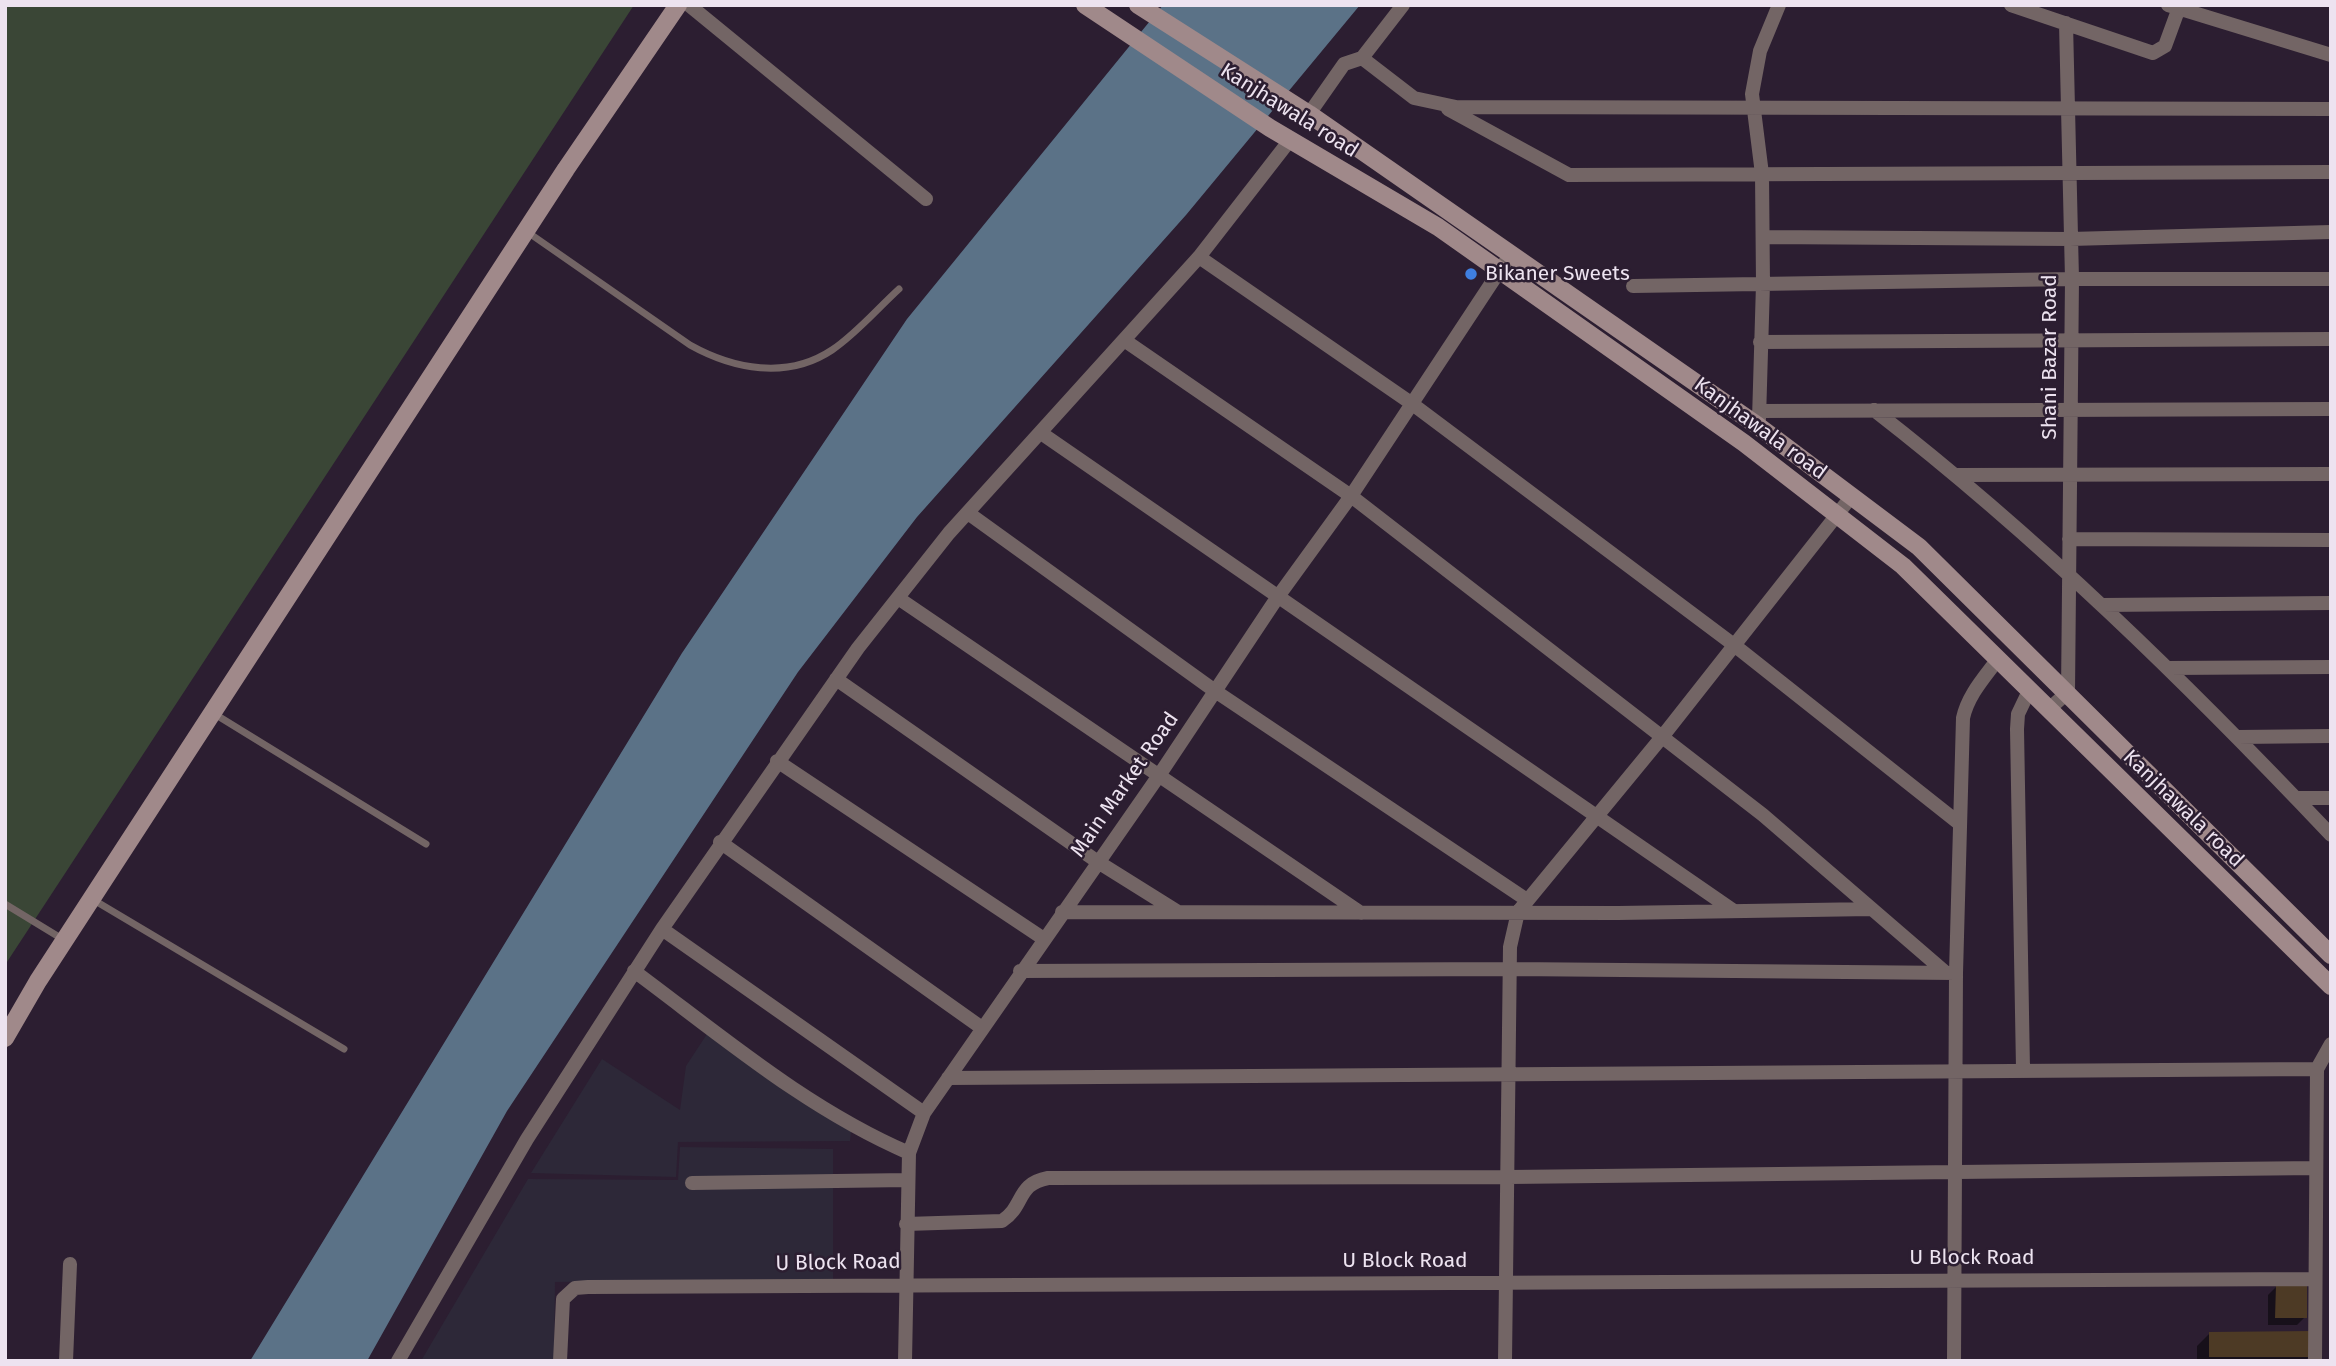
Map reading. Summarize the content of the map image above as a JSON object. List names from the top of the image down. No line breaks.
{"streets":{"main road":["Kanjhawala road"],"street":["Shani Bazar Road","Main Market Road","U Block Road"]},"crossings":[["Kanjhawala road","Shani Bazar Road"],["Kanjhawala road","Main Market Road"],["Main Market Road","U Block Road"]],"places":["Bikaner Sweets"]}
